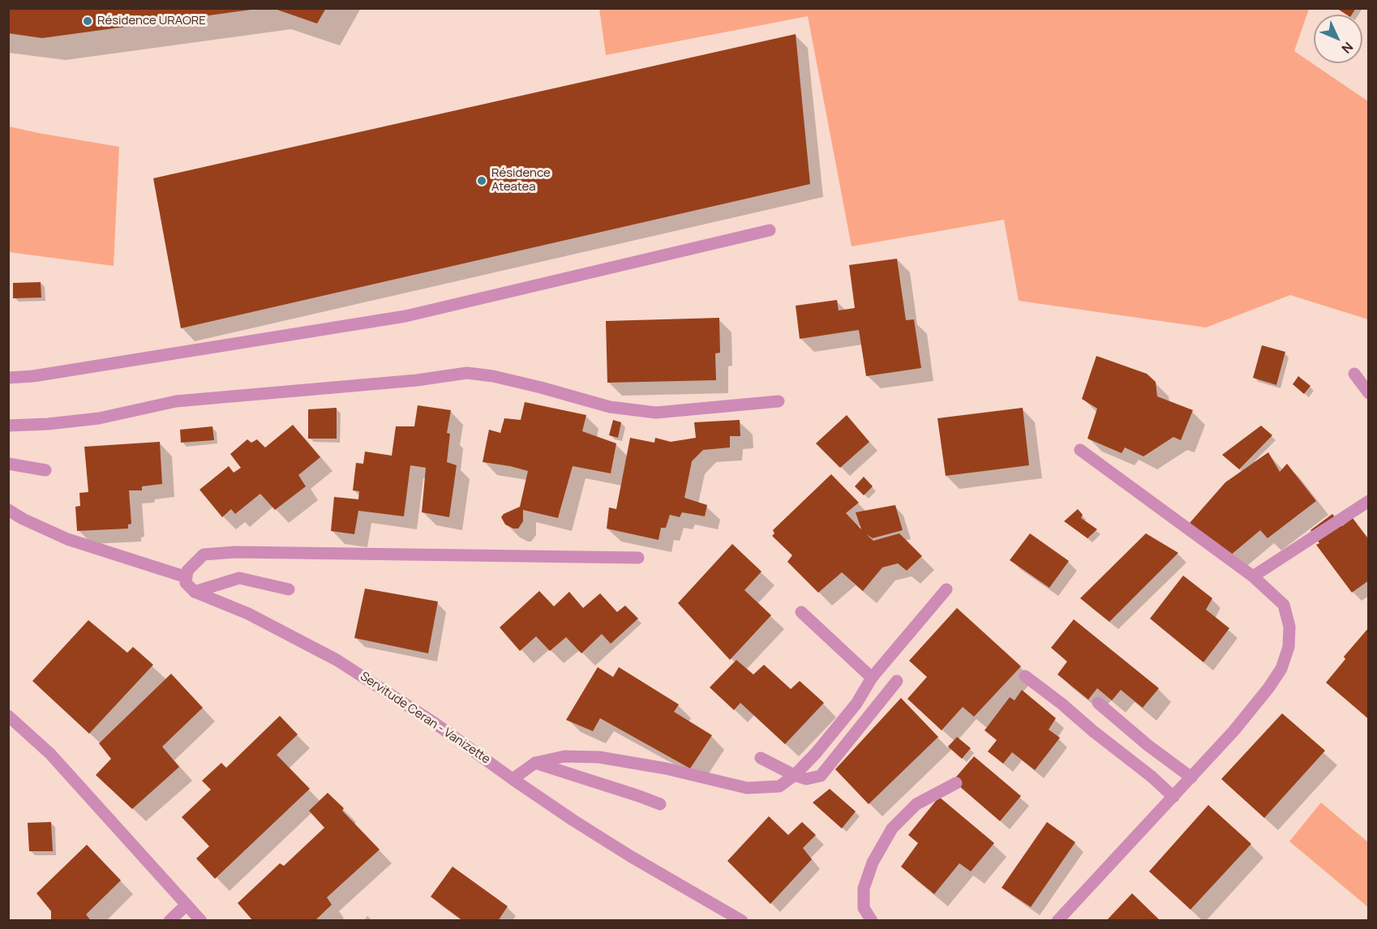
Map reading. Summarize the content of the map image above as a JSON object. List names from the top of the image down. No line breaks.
{"streets":{"street":["Servitude Ceran - Vanizette"]},"places":["Résidence URAORE","Résidence Ateatea"],"north":"bottom right"}
